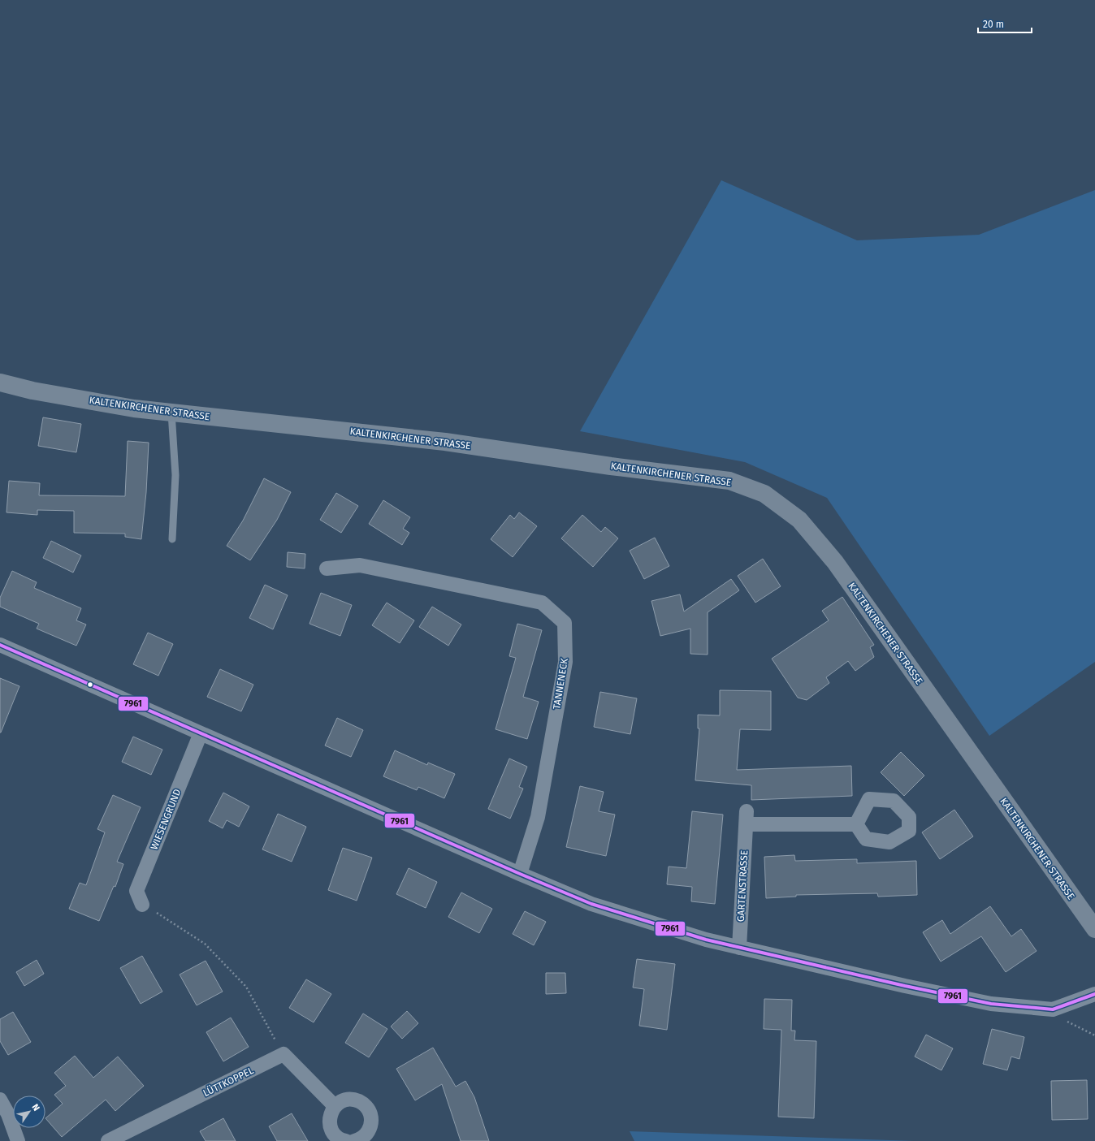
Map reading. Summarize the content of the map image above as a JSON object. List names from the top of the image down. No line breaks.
{"streets":{"main road":["KALTENKIRCHENER STRASSE"],"street":["TANNENECK","WIESENGRUND","GARTENSTRASSE","LÜTTKOPPEL"]},"lines":["transit line 7961"],"scale_bar":"20 m","north":"top right"}
